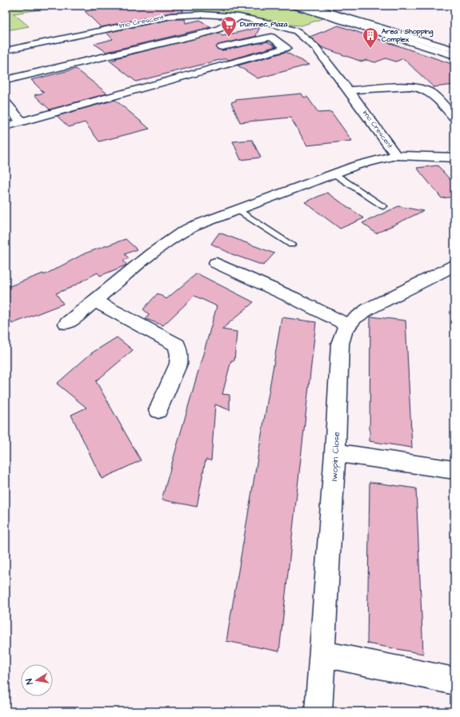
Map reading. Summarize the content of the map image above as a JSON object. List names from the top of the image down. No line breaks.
{"streets":{"street":["Imo Crescent","Iwopin Close"]},"places":{"supermarket":["Dummec Plaza"],"building":["Area 1 Shopping Complex"]},"north":"left"}
